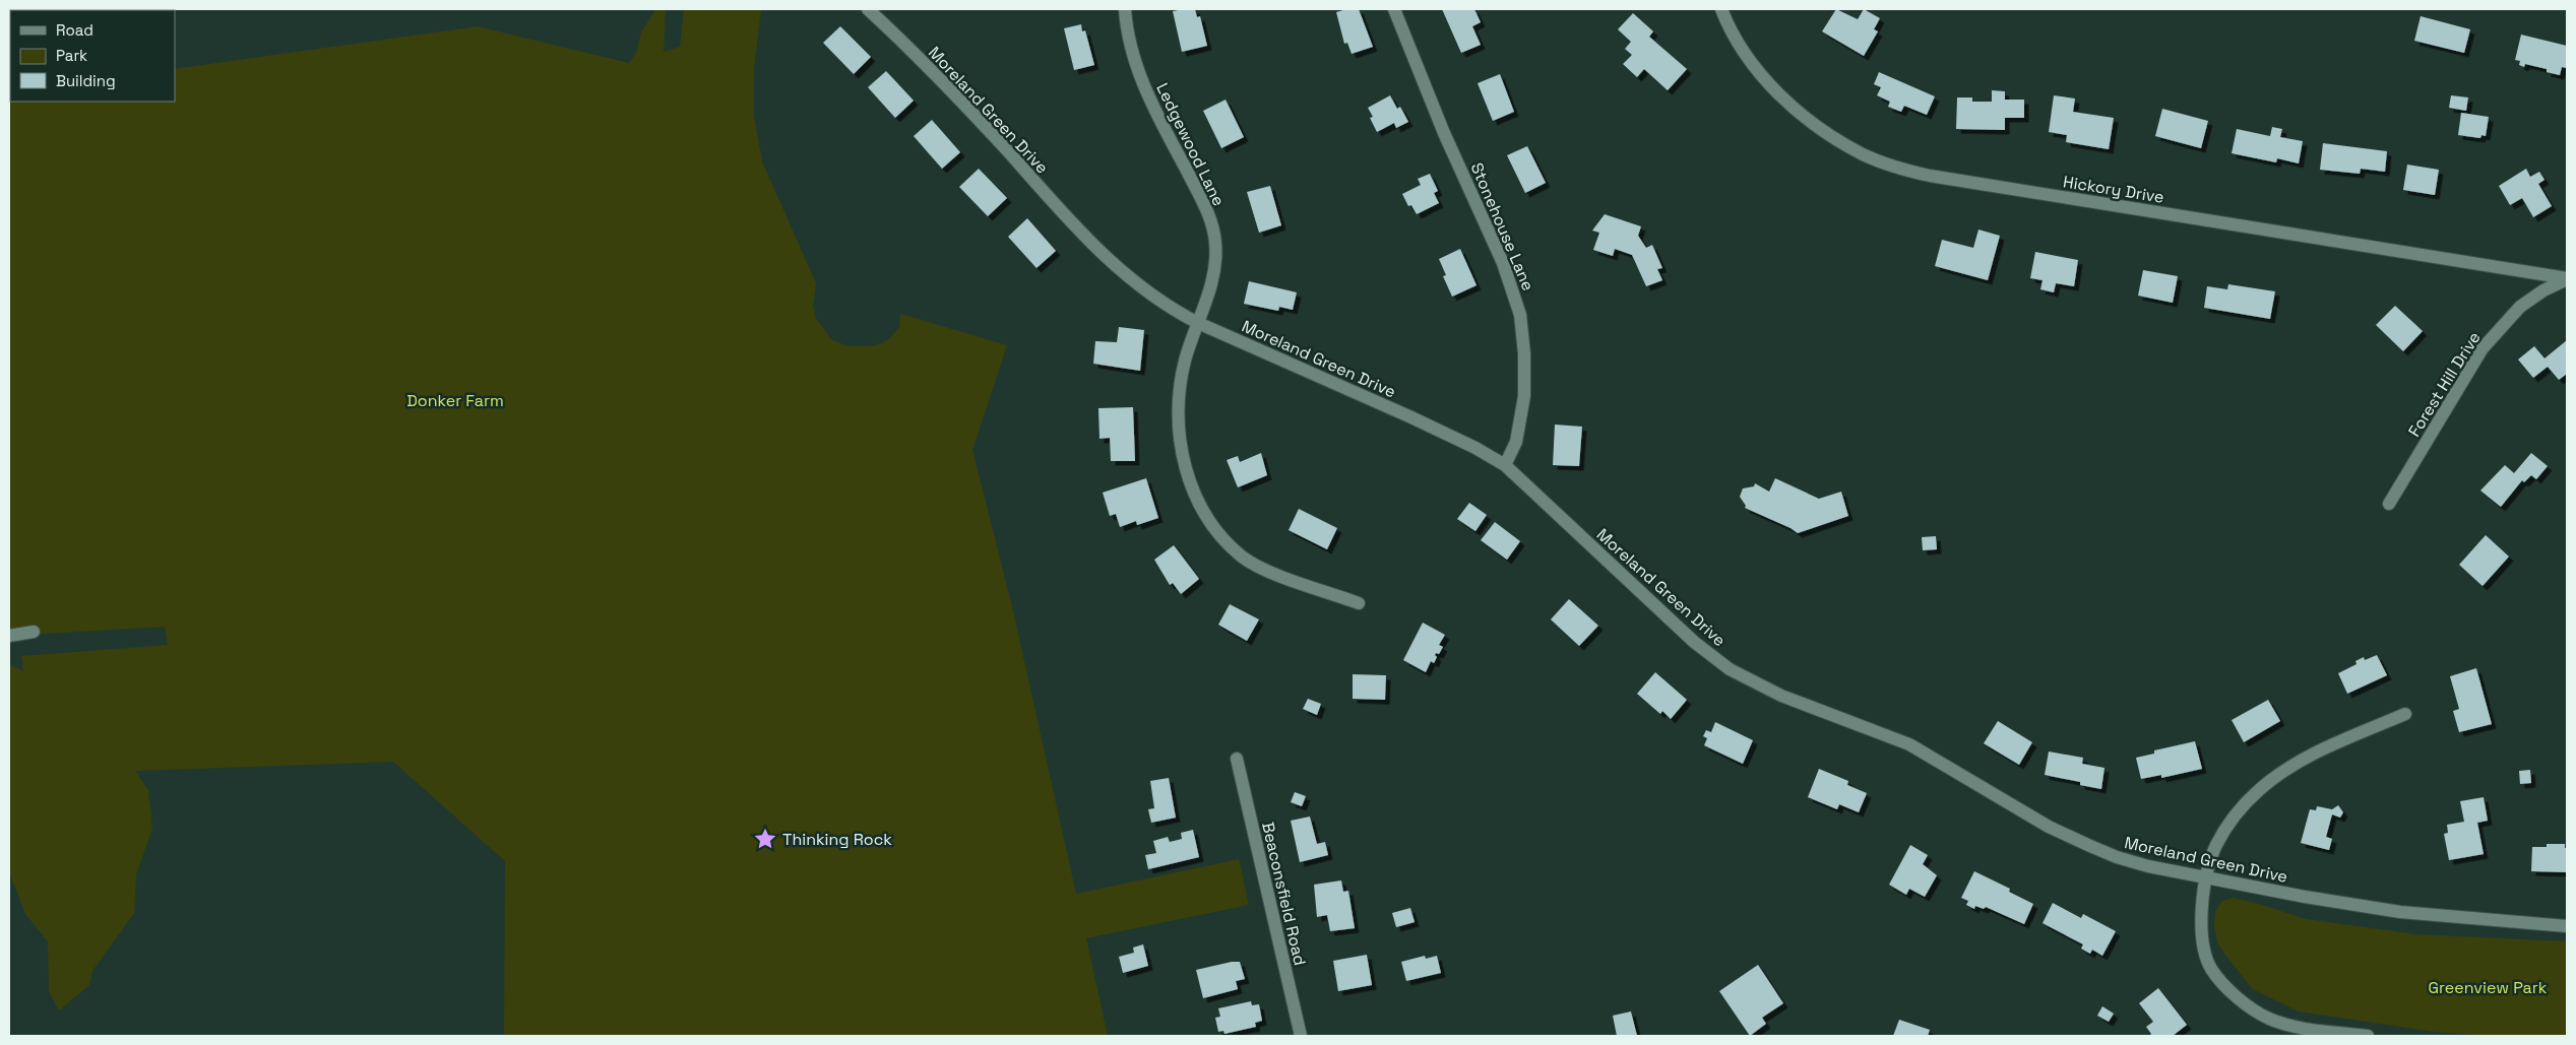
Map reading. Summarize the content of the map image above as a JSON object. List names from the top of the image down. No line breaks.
{"streets":{"street":["Moreland Green Drive","Ledgewood Lane","Hickory Drive","Stonehouse Lane","Forest Hill Drive","Beaconsfield Road"]},"crossings":[["Moreland Green Drive","Ledgewood Lane"],["Moreland Green Drive","Stonehouse Lane"],["Hickory Drive","Forest Hill Drive"]],"parks":["Donker Farm","Greenview Park"],"places":{"place":["Thinking Rock"]},"legend":["Road","Park","Building"]}
